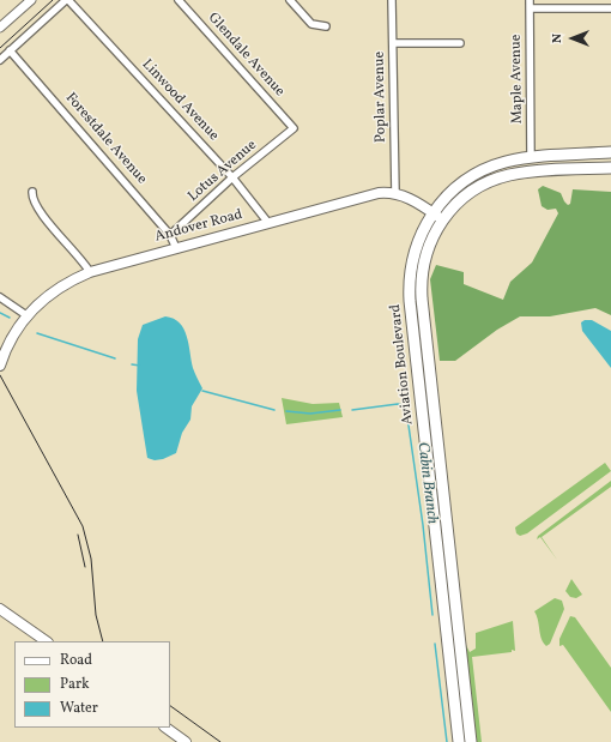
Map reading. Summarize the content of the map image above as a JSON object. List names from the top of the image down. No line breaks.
{"streets":{"main road":["Andover Road","Aviation Boulevard"],"street":["Glendale Avenue","Maple Avenue","Poplar Avenue","Linwood Avenue","Forestdale Avenue","Lotus Avenue"]},"crossings":[["Glendale Avenue","Lotus Avenue"],["Maple Avenue","Aviation Boulevard"],["Poplar Avenue","Andover Road"],["Linwood Avenue","Lotus Avenue"],["Linwood Avenue","Andover Road"],["Forestdale Avenue","Lotus Avenue"],["Forestdale Avenue","Andover Road"],["Andover Road","Aviation Boulevard"]],"water":["Cabin Branch"],"legend":["Road","Park","Water"],"north":"left"}
